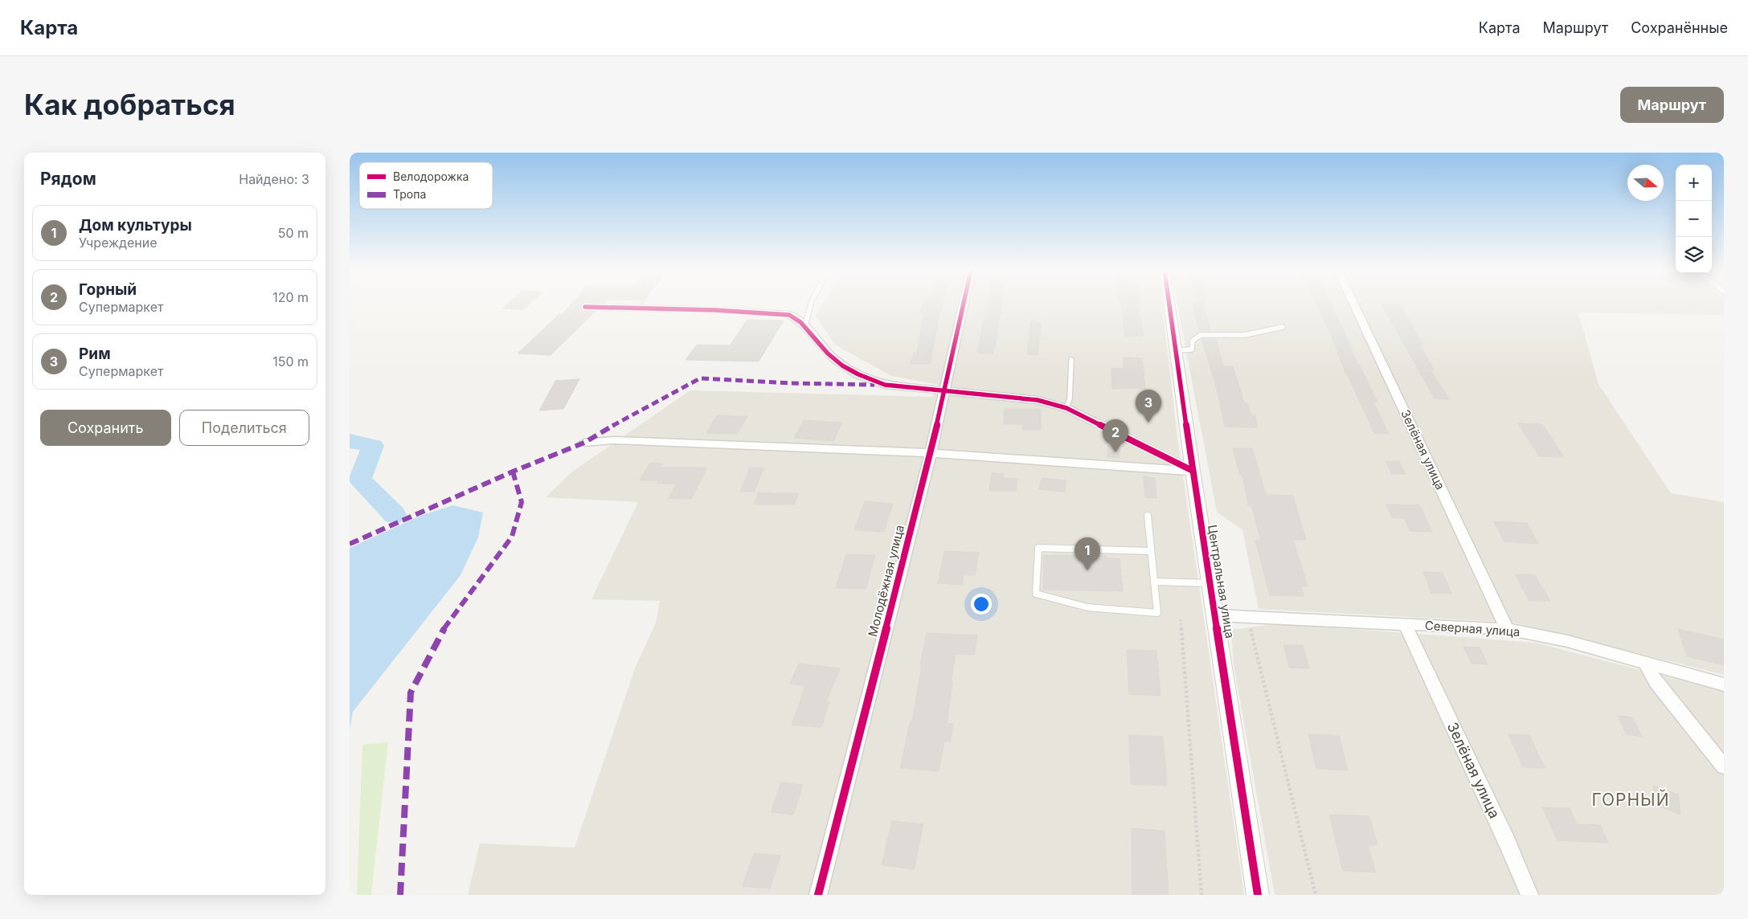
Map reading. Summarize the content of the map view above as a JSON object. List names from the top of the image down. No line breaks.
{"streets":{"street":["Зелёная улица","Молодёжная улица","Центральная улица","Северная улица"]},"crossings":[["Зелёная улица","Северная улица"],["Центральная улица","Северная улица"]],"districts":["ГОРНЫЙ"],"legend":["Велодорожка","Тропа"],"north":"right","page":{"header":"Карта","nav":["Карта","Маршрут","Сохранённые"],"buttons":["Маршрут",["Сохранить","Поделиться"]],"title":"Как добраться","heading":["Рядом","Найдено: 3"],"map_buttons":["+","−"],"list":[{"mark":"1","name":"Дом культуры","note":"Учреждение","value":"50 m"},{"mark":"2","name":"Горный","note":"Супермаркет","value":"120 m"},{"mark":"3","name":"Рим","note":"Супермаркет","value":"150 m"}],"pins":["3","2","1"]}}
